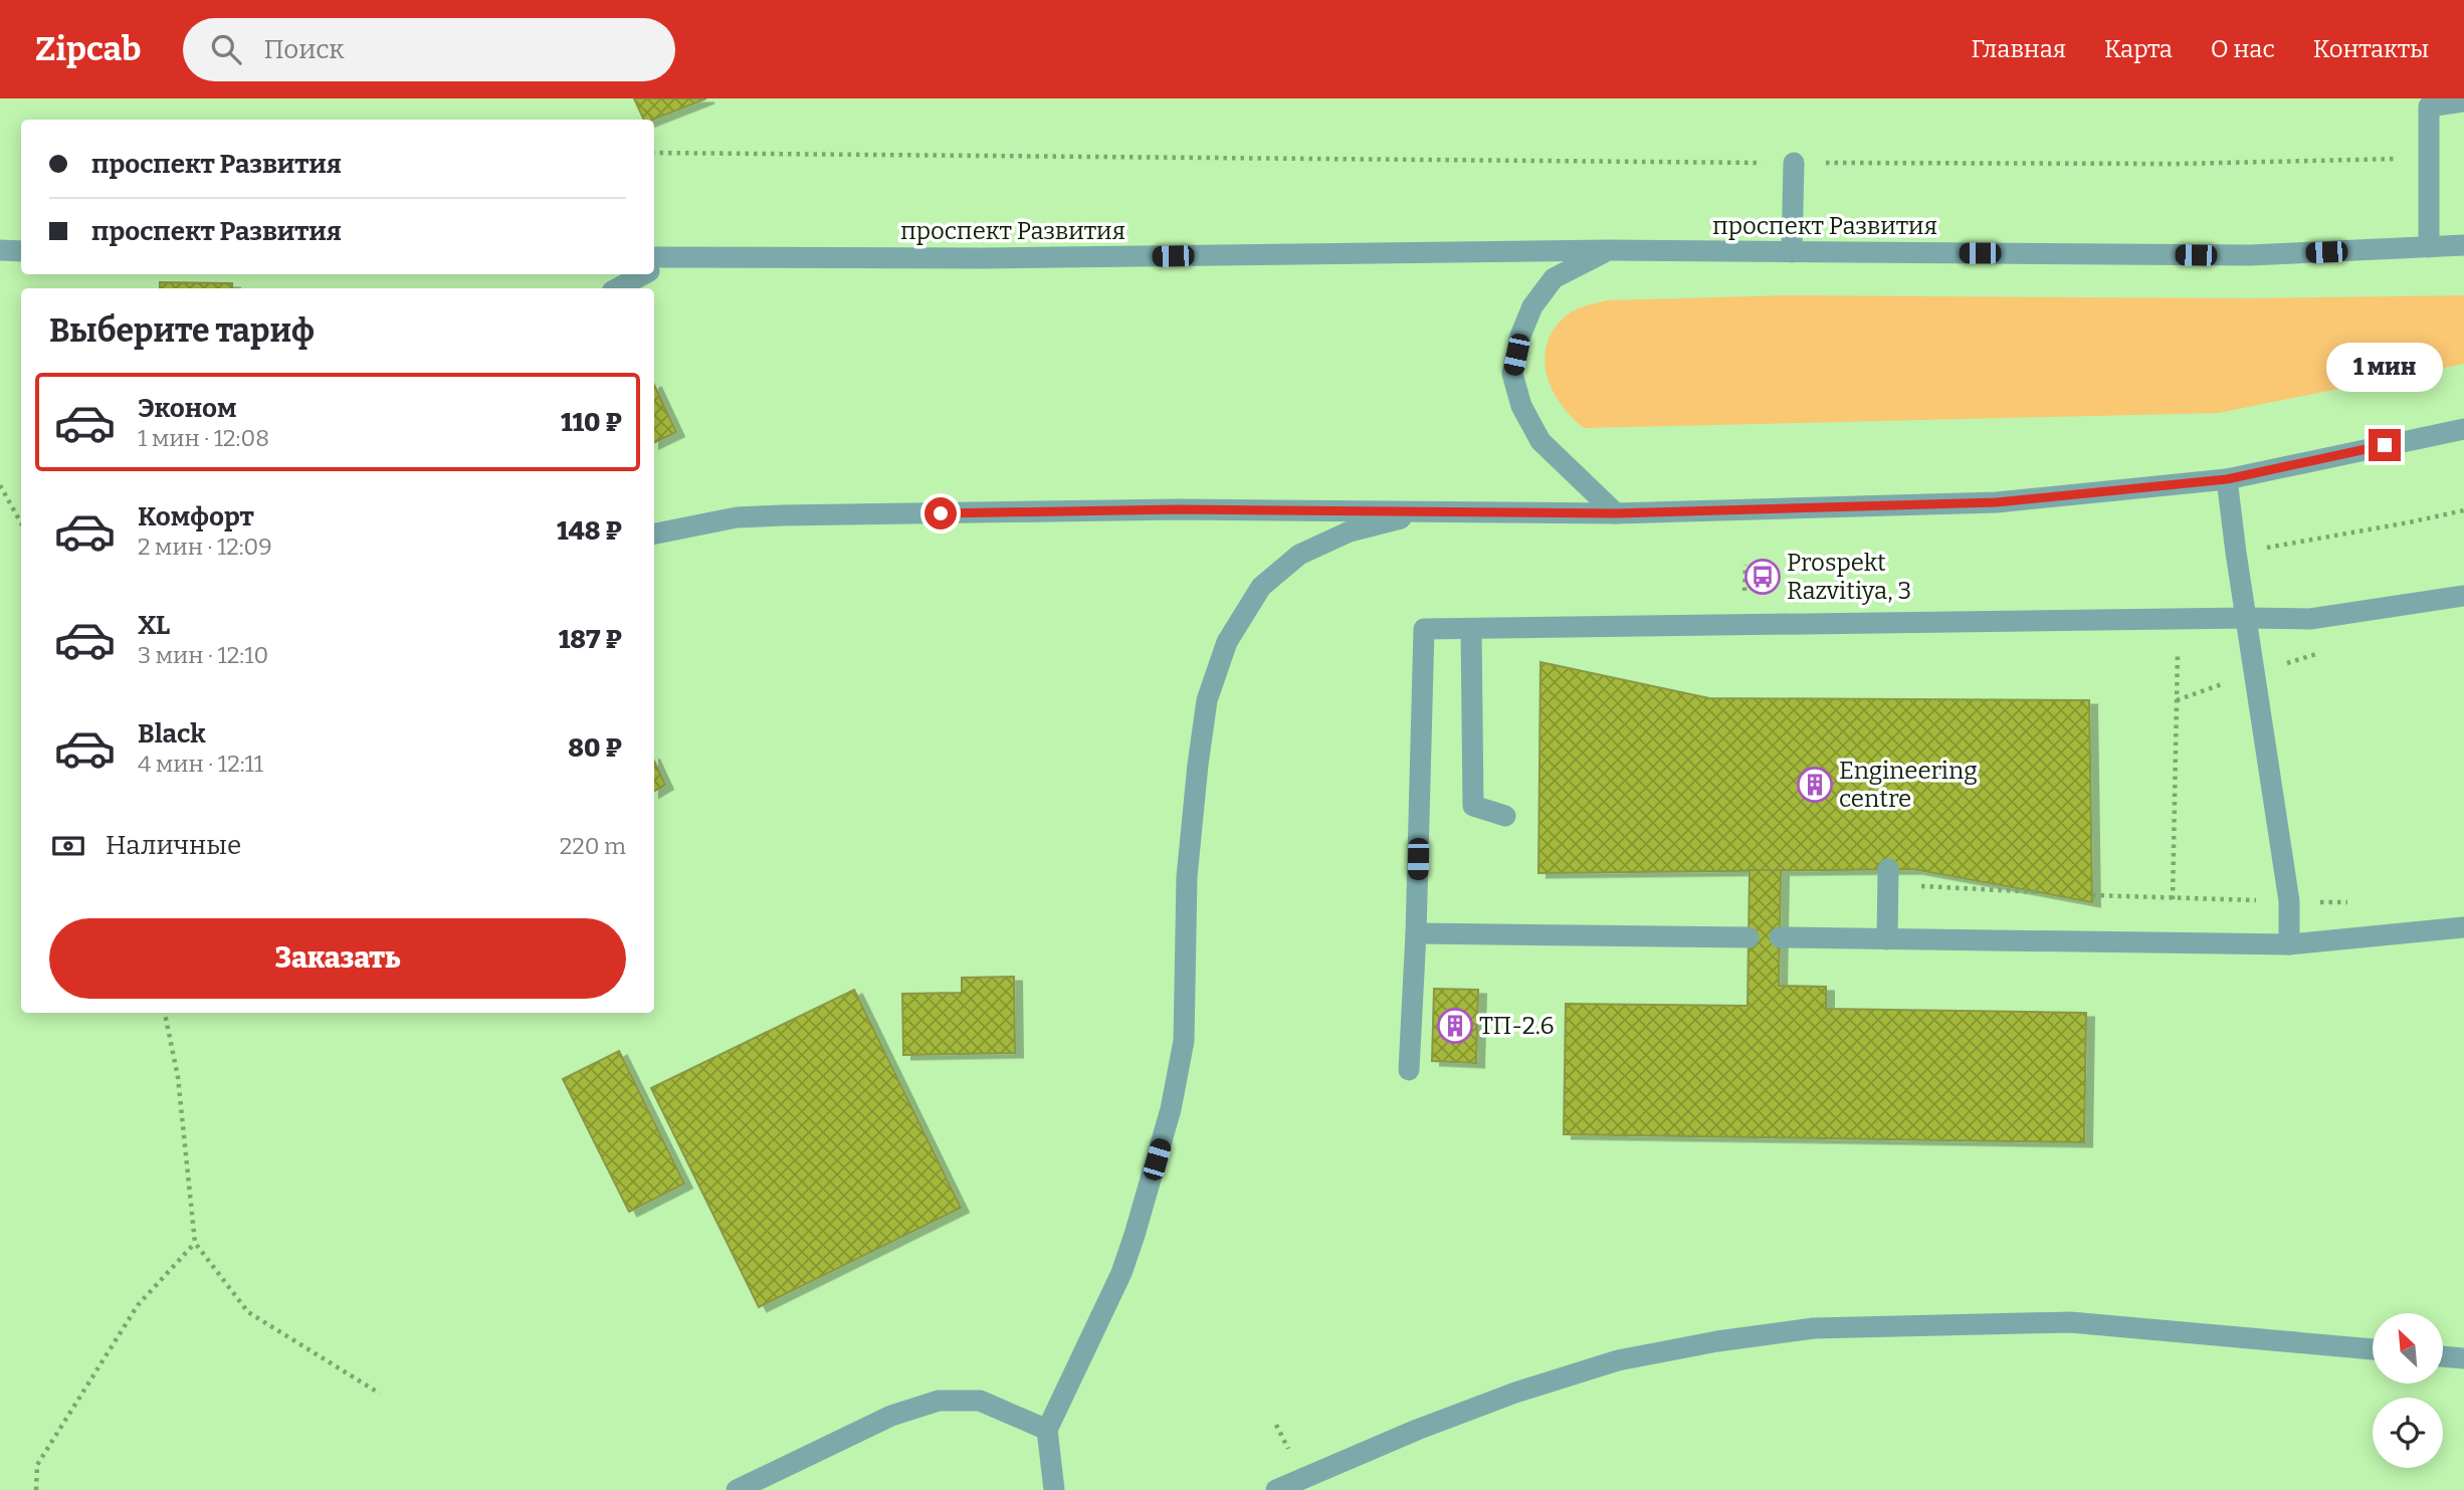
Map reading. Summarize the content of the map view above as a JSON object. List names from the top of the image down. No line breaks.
{"streets":{"street":["проспект Развития"]},"places":{"bus stop":["Prospekt Razvitiya, 3"],"building":["Engineering centre","ТП-2.6"]},"north":"top left","page":{"header":"Zipcab","search":"Поиск","nav":["Главная","Карта","О нас","Контакты"],"banner":["проспект Развития","проспект Развития"],"heading":"Выберите тариф","bubble":"1 мин","list":[{"name":"Эконом","note":"1 мин · 12:08","value":"110 ₽"},{"name":"Комфорт","note":"2 мин · 12:09","value":"148 ₽"},{"name":"XL","note":"3 мин · 12:10","value":"187 ₽"},{"name":"Black","note":"4 мин · 12:11","value":"80 ₽"}],"pay":["Наличные","220 m"],"buttons":"Заказать"}}
